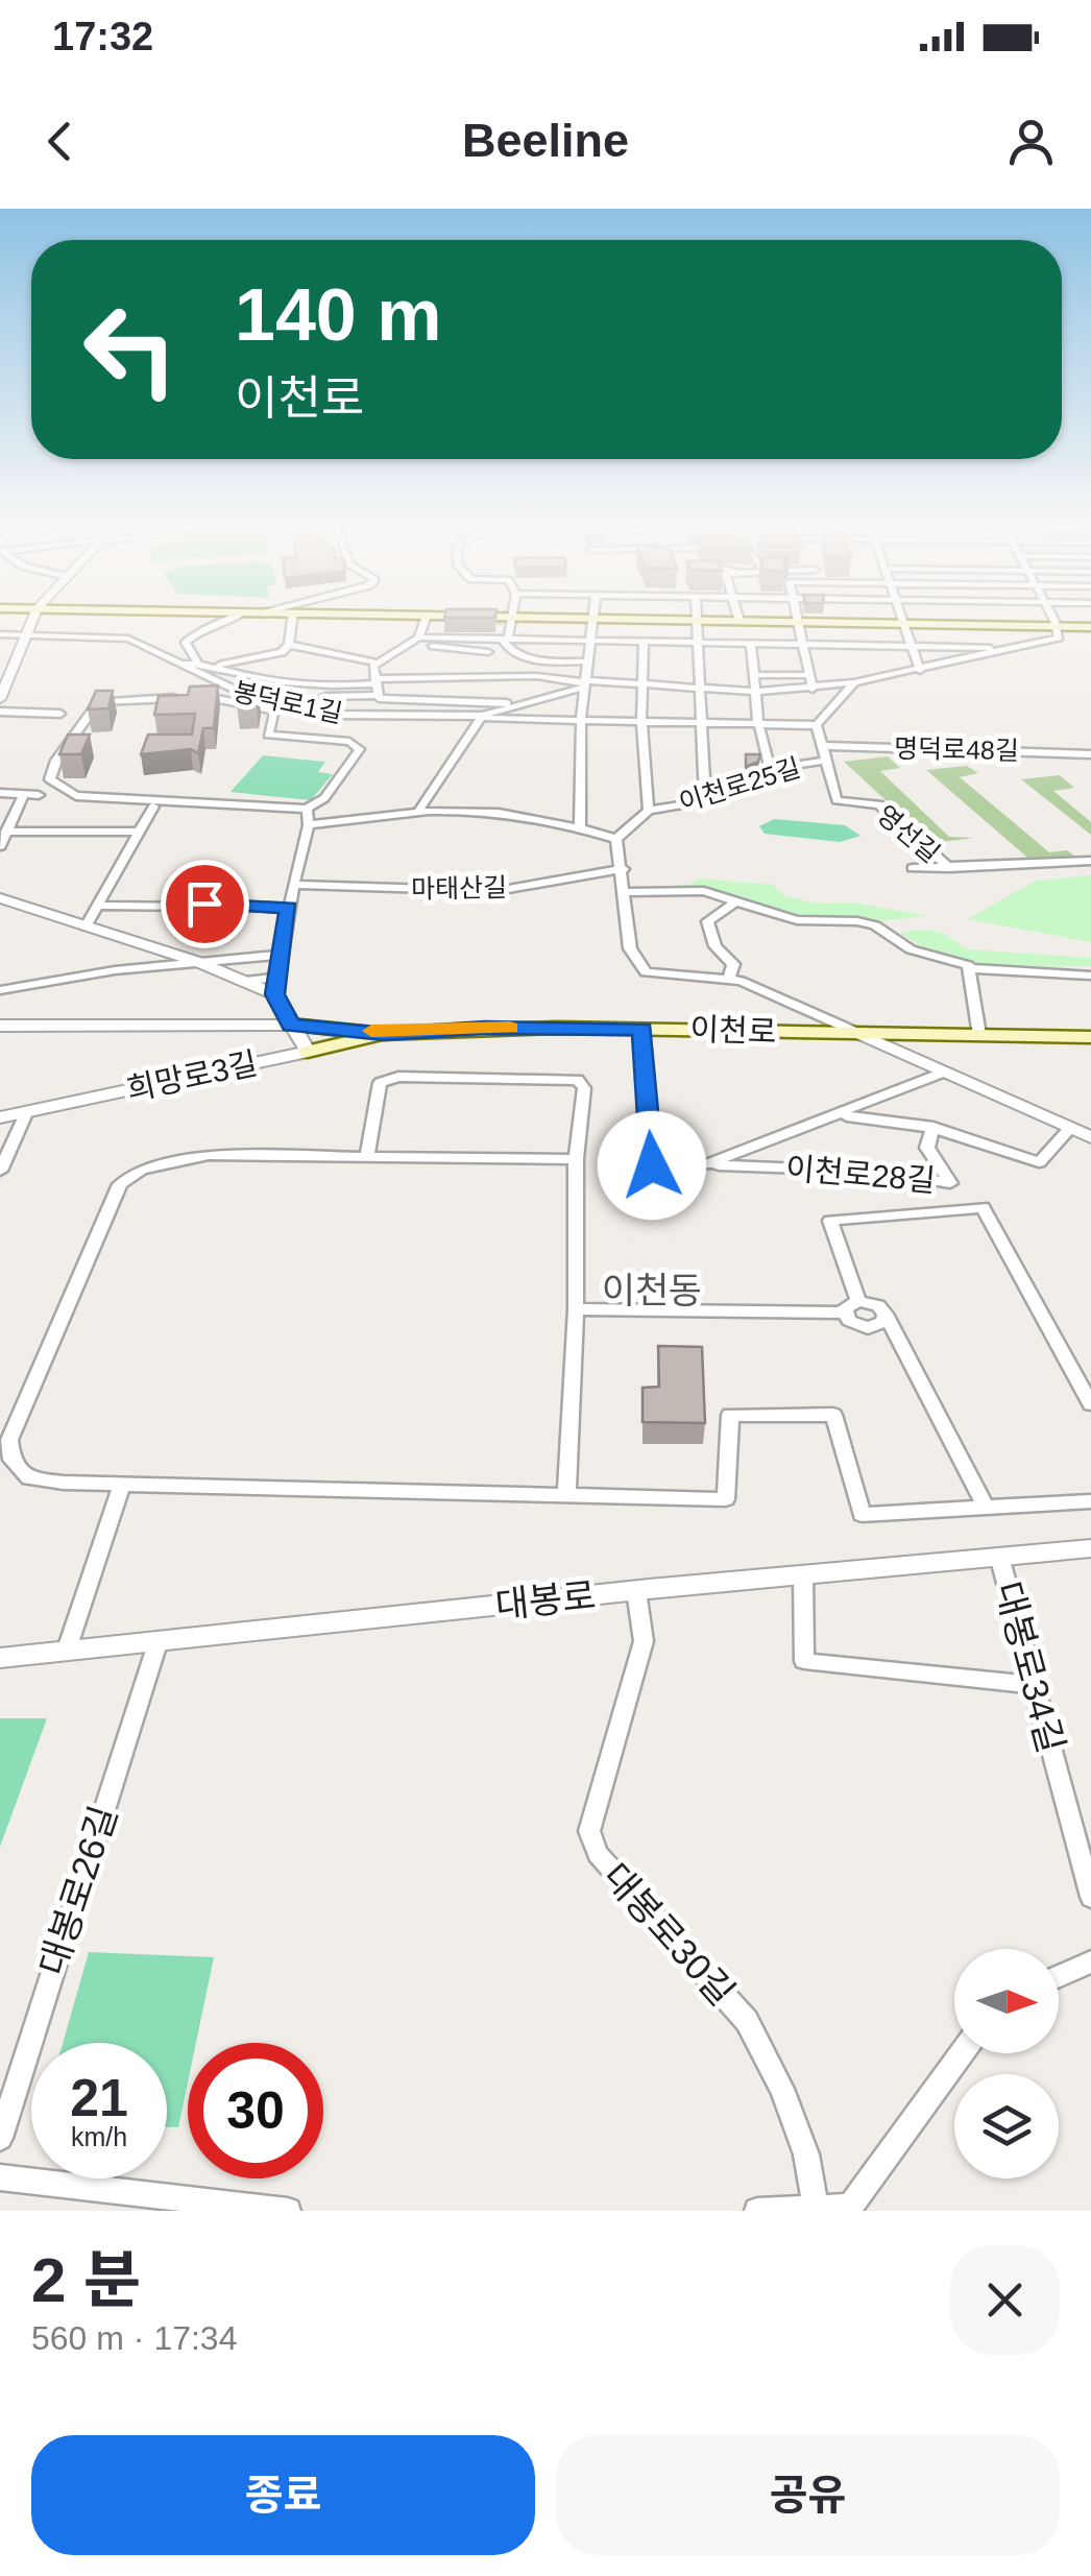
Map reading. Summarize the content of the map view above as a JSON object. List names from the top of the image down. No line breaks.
{"streets":{"main road":["이천로","희망로3길"],"street":["봉덕로1길","명덕로48길","이천로25길","영선길","마태산길","이천로28길","대봉로","대봉로34길","대봉로26길","대봉로30길"]},"crossings":[["명덕로48길","영선길"],["이천로25길","영선길"],["이천로","희망로3길"],["이천로","이천로28길"],["대봉로","대봉로34길"],["대봉로","대봉로26길"],["대봉로","대봉로30길"]],"districts":["이천동"],"north":"right","page":{"status":"17:32","header":"Beeline","turn":["140 m","이천로"],"speed":"21 km/h","limit":"30","heading":["2 분","560 m · 17:34"],"buttons":["종료","공유"]}}
